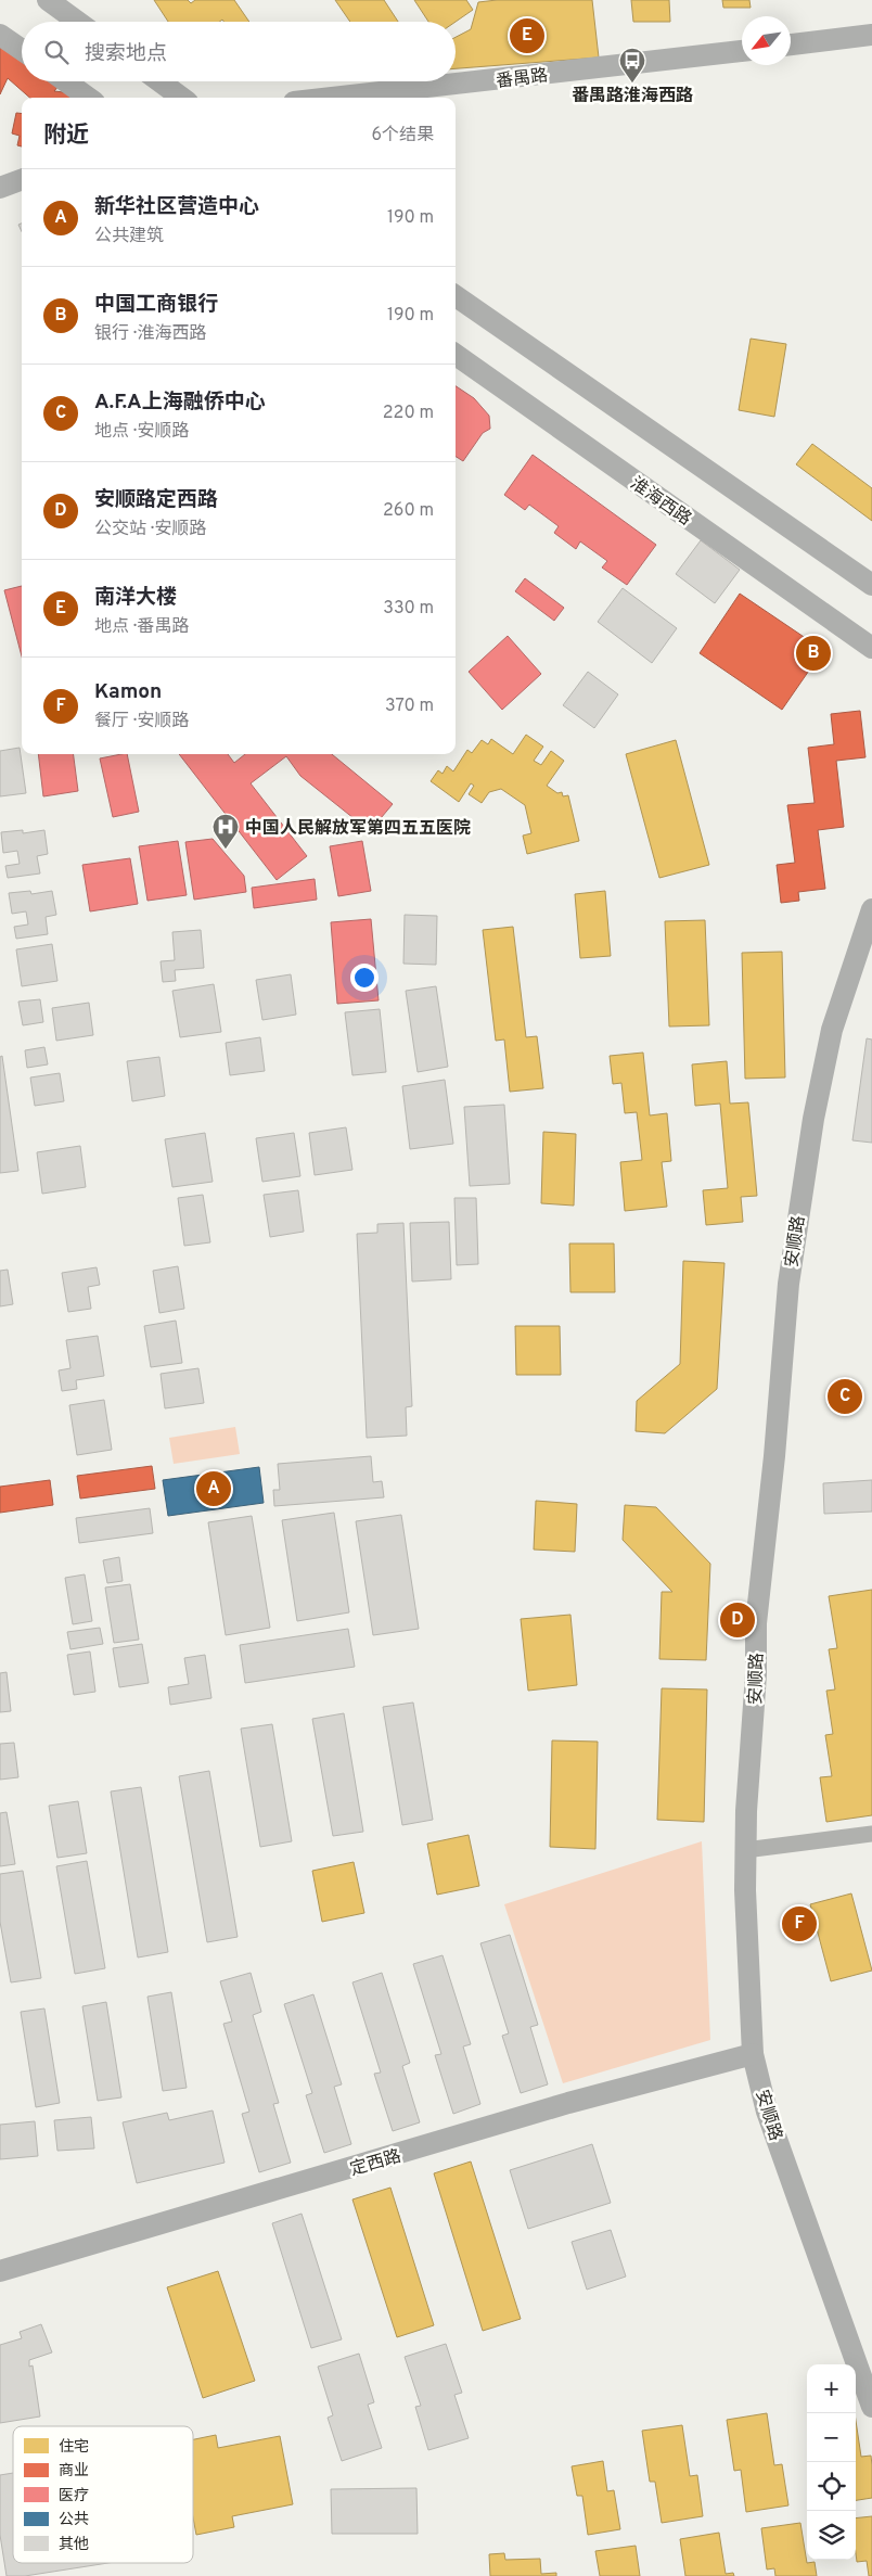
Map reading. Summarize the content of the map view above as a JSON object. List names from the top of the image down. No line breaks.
{"streets":{"street":["番禺路","淮海西路","安顺路","定西路"]},"crossings":[["安顺路","定西路"]],"places":{"bus stop":["番禺路淮海西路"],"hospital":["中国人民解放军第四五五医院"]},"legend":["住宅","商业","医疗","公共","其他"],"north":"bottom left","page":{"pins":["E","B","C","A","D","F"],"search":"搜索地点","heading":["附近","6个结果"],"list":[{"mark":"A","name":"新华社区营造中心","note":"公共建筑","value":"190 m"},{"mark":"B","name":"中国工商银行","note":"银行 · 淮海西路","value":"190 m"},{"mark":"C","name":"A.F.A上海融侨中心","note":"地点 · 安顺路","value":"220 m"},{"mark":"D","name":"安顺路定西路","note":"公交站 · 安顺路","value":"260 m"},{"mark":"E","name":"南洋大楼","note":"地点 · 番禺路","value":"330 m"},{"mark":"F","name":"Kamon","note":"餐厅 · 安顺路","value":"370 m"}],"map_buttons":["+","−"]}}
